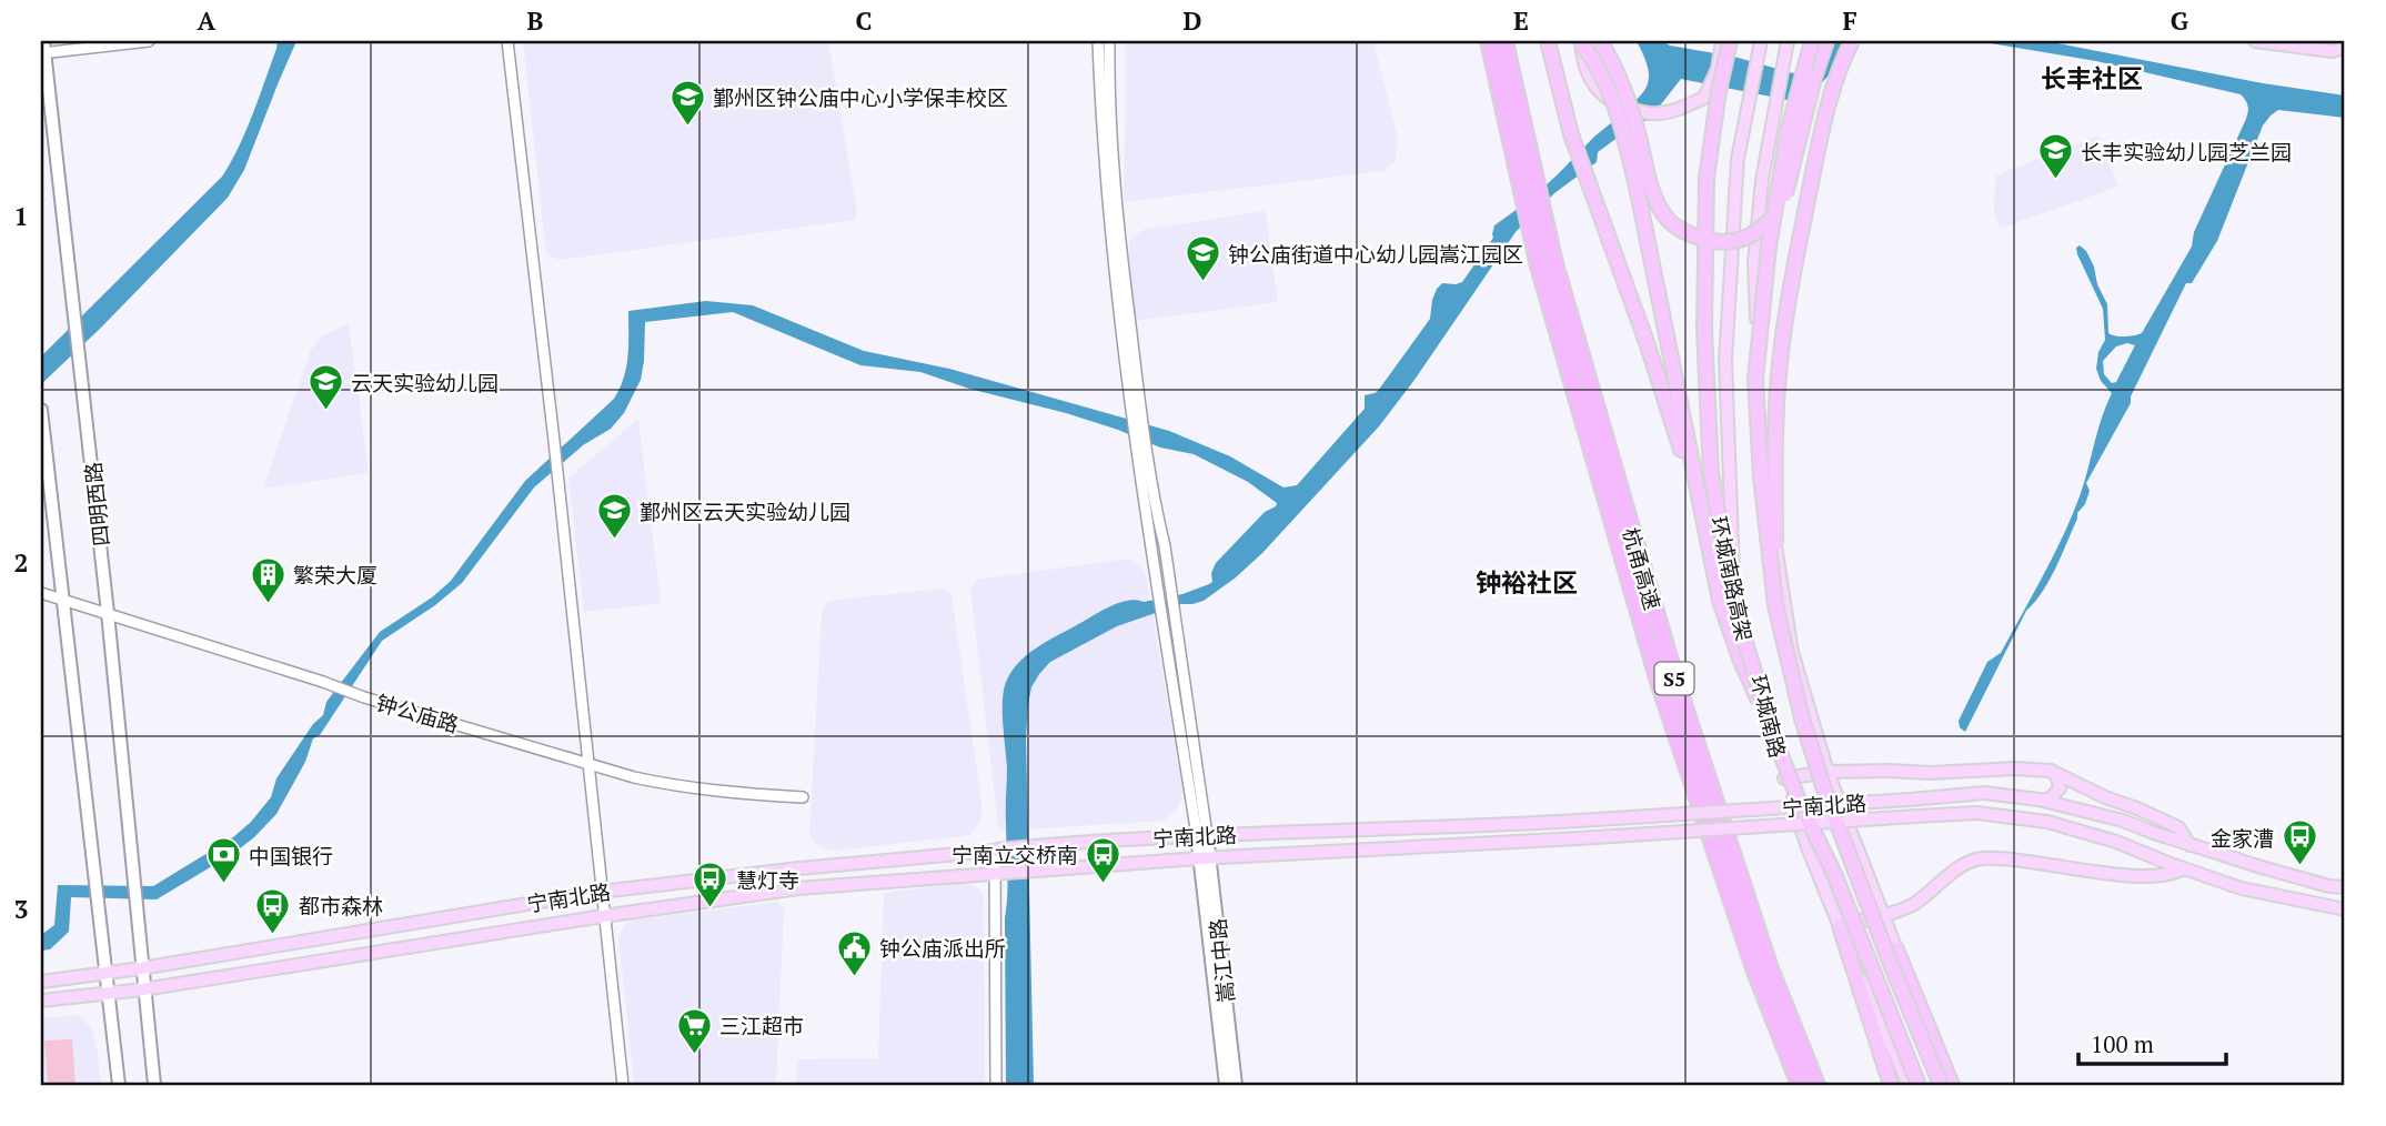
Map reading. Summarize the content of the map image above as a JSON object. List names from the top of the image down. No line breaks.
{"streets":{"highway":["杭甬高速","环城南路高架","S5"],"main road":["四明西路","环城南路","宁南北路","嵩江中路"],"street":["钟公庙路"]},"crossings":[["四明西路","钟公庙路"],["四明西路","宁南北路"],["宁南北路","嵩江中路"]],"districts":["长丰社区","钟裕社区"],"places":{"school or university":["鄞州区钟公庙中心小学保丰校区","长丰实验幼儿园芝兰园","钟公庙街道中心幼儿园嵩江园区","云天实验幼儿园","鄞州区云天实验幼儿园"],"building":["繁荣大厦"],"bus stop":["金家漕","宁南立交桥南","慧灯寺","都市森林"],"bank":["中国银行"],"public building":["钟公庙派出所"],"supermarket":["三江超市"]},"scale_bar":"100 m","grid":{"columns":["A","B","C","D","E","F","G"],"rows":["1","2","3"]}}
